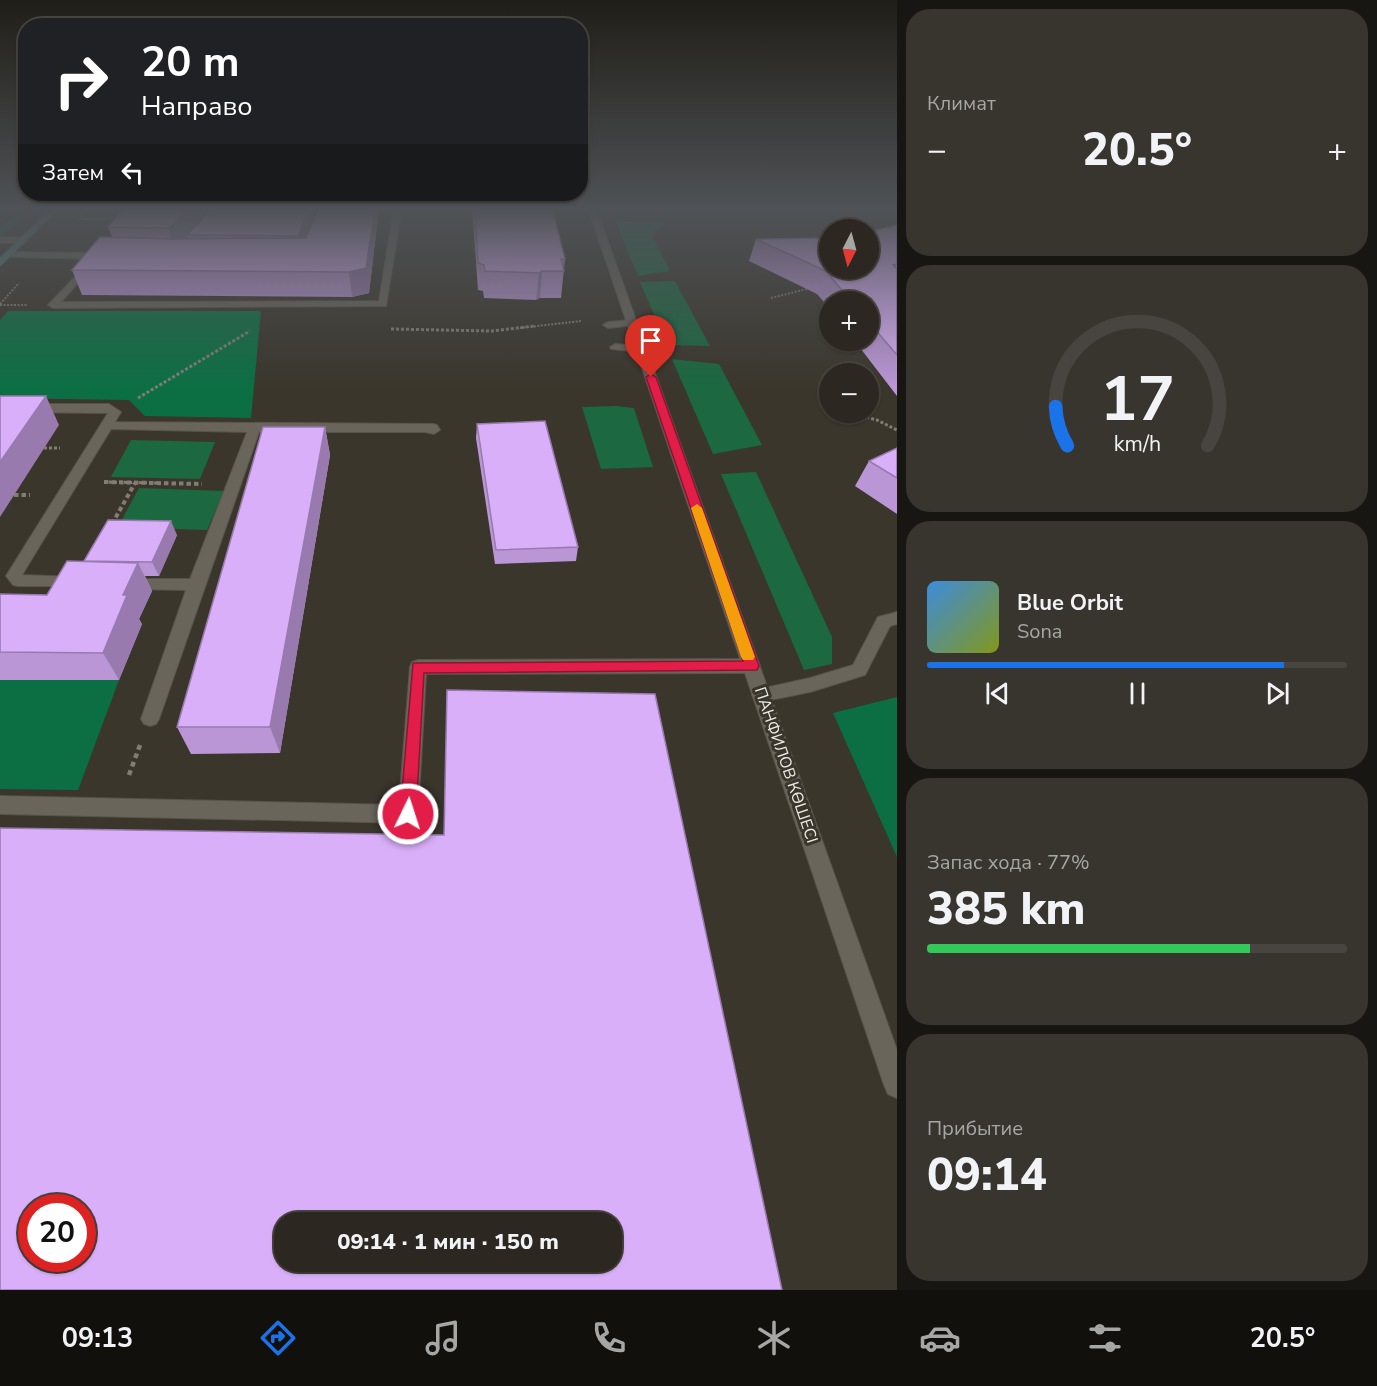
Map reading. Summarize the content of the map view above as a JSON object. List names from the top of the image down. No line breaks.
{"streets":{"street":["ПАНФИЛОВ КӨШЕСІ"]},"north":"bottom","page":{"tile":["Климат",["Запас хода · 77%","385 km"],["Прибытие","09:14"]],"turn":["20 m","Направо"],"heat":["−","20.5°","+"],"then":"Затем","map_buttons":["+","−"],"song":["Blue Orbit","Sona"],"limit":"20","trip":"09:14 · 1 мин · 150 m","tabs":["09:13","20.5°"],"gauge":["17","km/h"]}}
